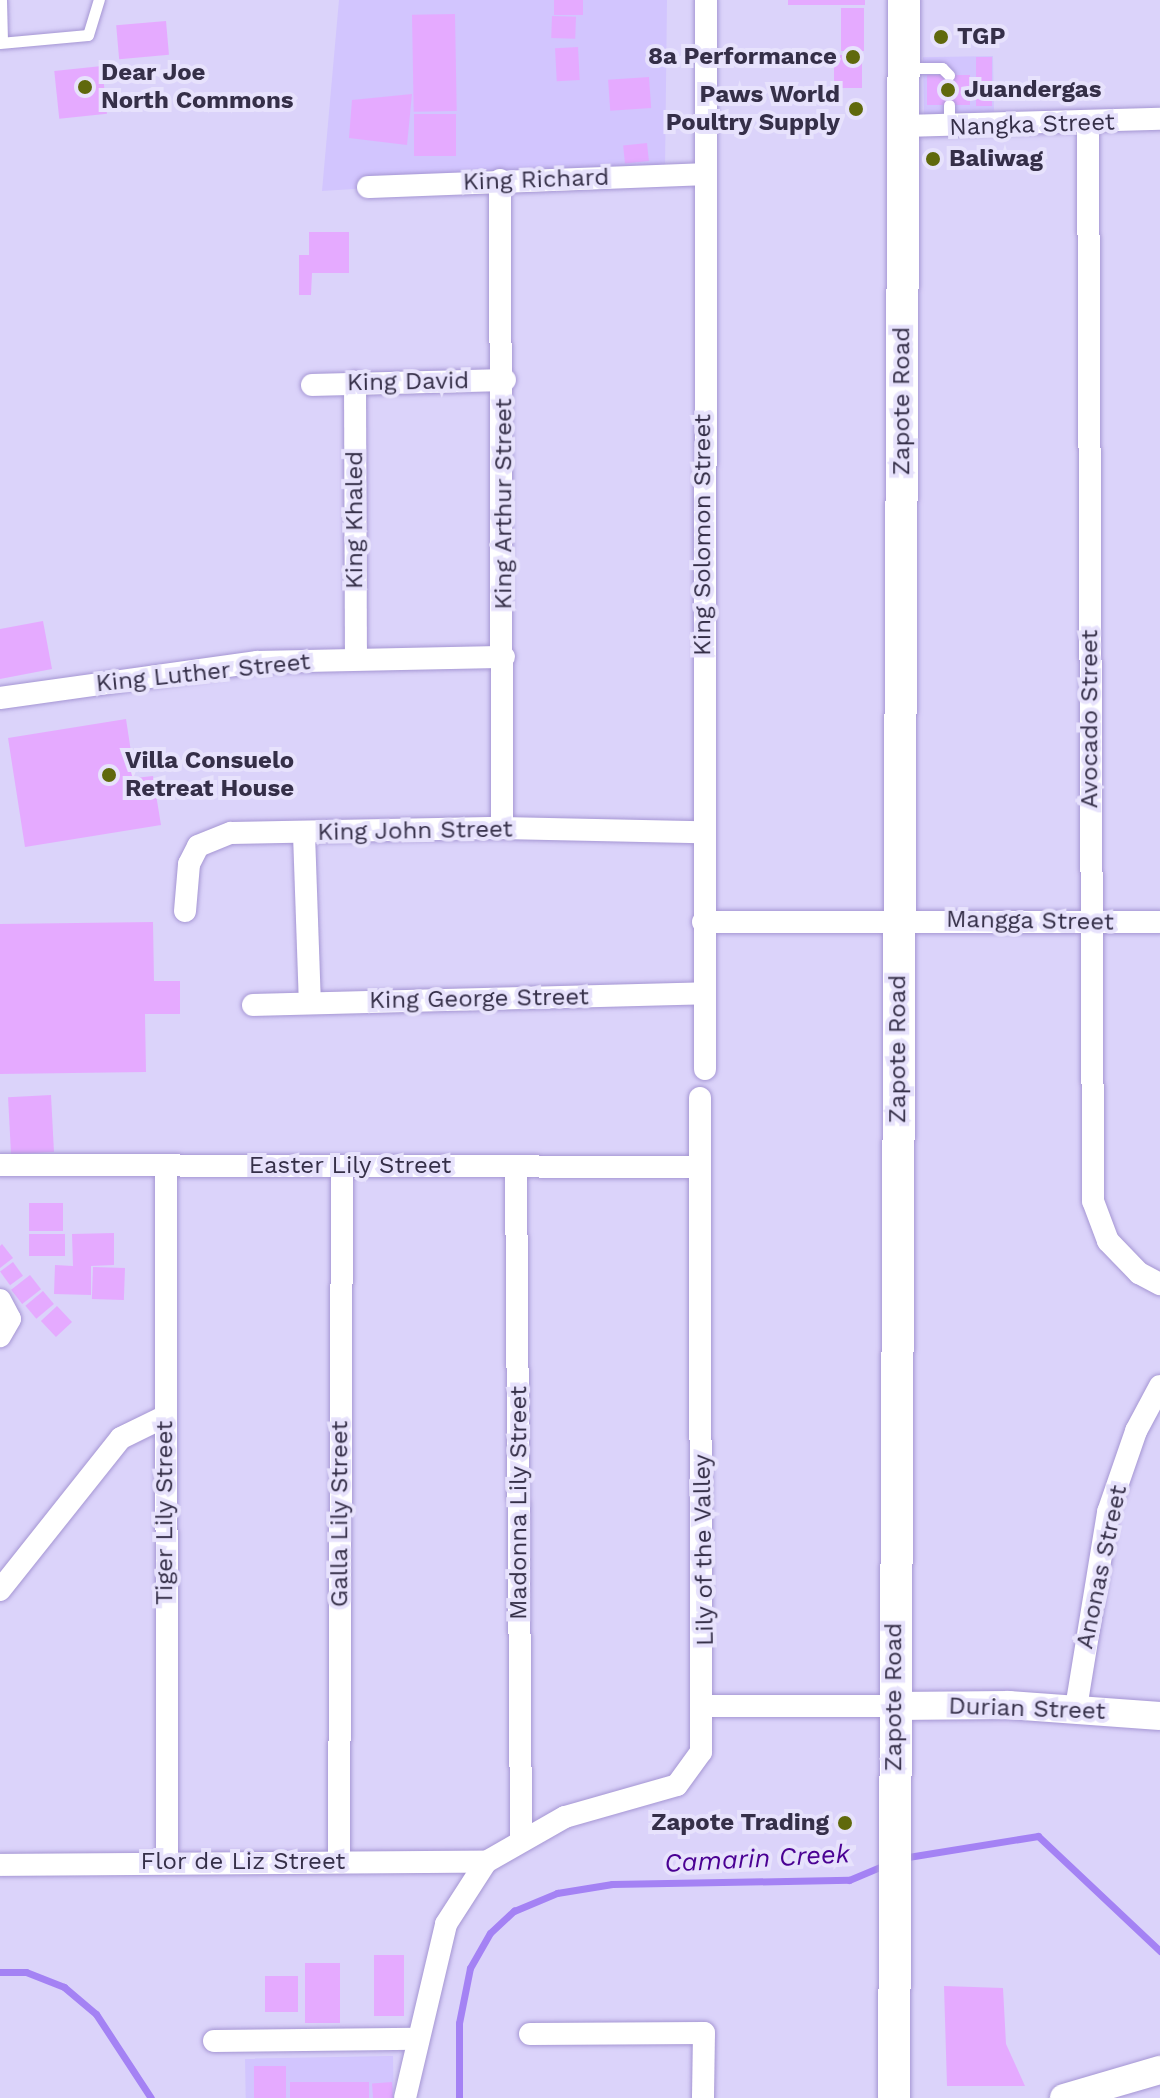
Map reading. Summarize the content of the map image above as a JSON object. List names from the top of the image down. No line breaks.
{"streets":{"main road":["Zapote Road"],"street":["Nangka Street","King Richard","King David","King Arthur Street","King Khaled","King Solomon Street","King Luther Street","Avocado Street","King John Street","Mangga Street","King George Street","Easter Lily Street","Madonna Lily Street","Tiger Lily Street","Galla Lily Street","Lily of the Valley","Anonas Street","Durian Street","Flor de Liz Street"]},"crossings":[["Nangka Street","Zapote Road"],["Nangka Street","Avocado Street"],["King Richard","King Arthur Street"],["King Richard","King Solomon Street"],["King David","King Arthur Street"],["King David","King Khaled"],["Zapote Road","Mangga Street"],["Zapote Road","Durian Street"],["King Arthur Street","King Luther Street"],["King Arthur Street","King John Street"],["King Khaled","King Luther Street"],["King Solomon Street","King John Street"],["King Solomon Street","Mangga Street"],["King Solomon Street","King George Street"],["Avocado Street","Mangga Street"],["Easter Lily Street","Madonna Lily Street"],["Easter Lily Street","Tiger Lily Street"],["Easter Lily Street","Galla Lily Street"],["Easter Lily Street","Lily of the Valley"],["Madonna Lily Street","Lily of the Valley"],["Tiger Lily Street","Flor de Liz Street"],["Galla Lily Street","Flor de Liz Street"],["Lily of the Valley","Flor de Liz Street"],["Anonas Street","Durian Street"]],"water":["Camarin Creek"],"places":["TGP","8a Performance","Dear Joe North Commons","Juandergas","Paws World Poultry Supply","Baliwag","Villa Consuelo Retreat House","Zapote Trading"]}
